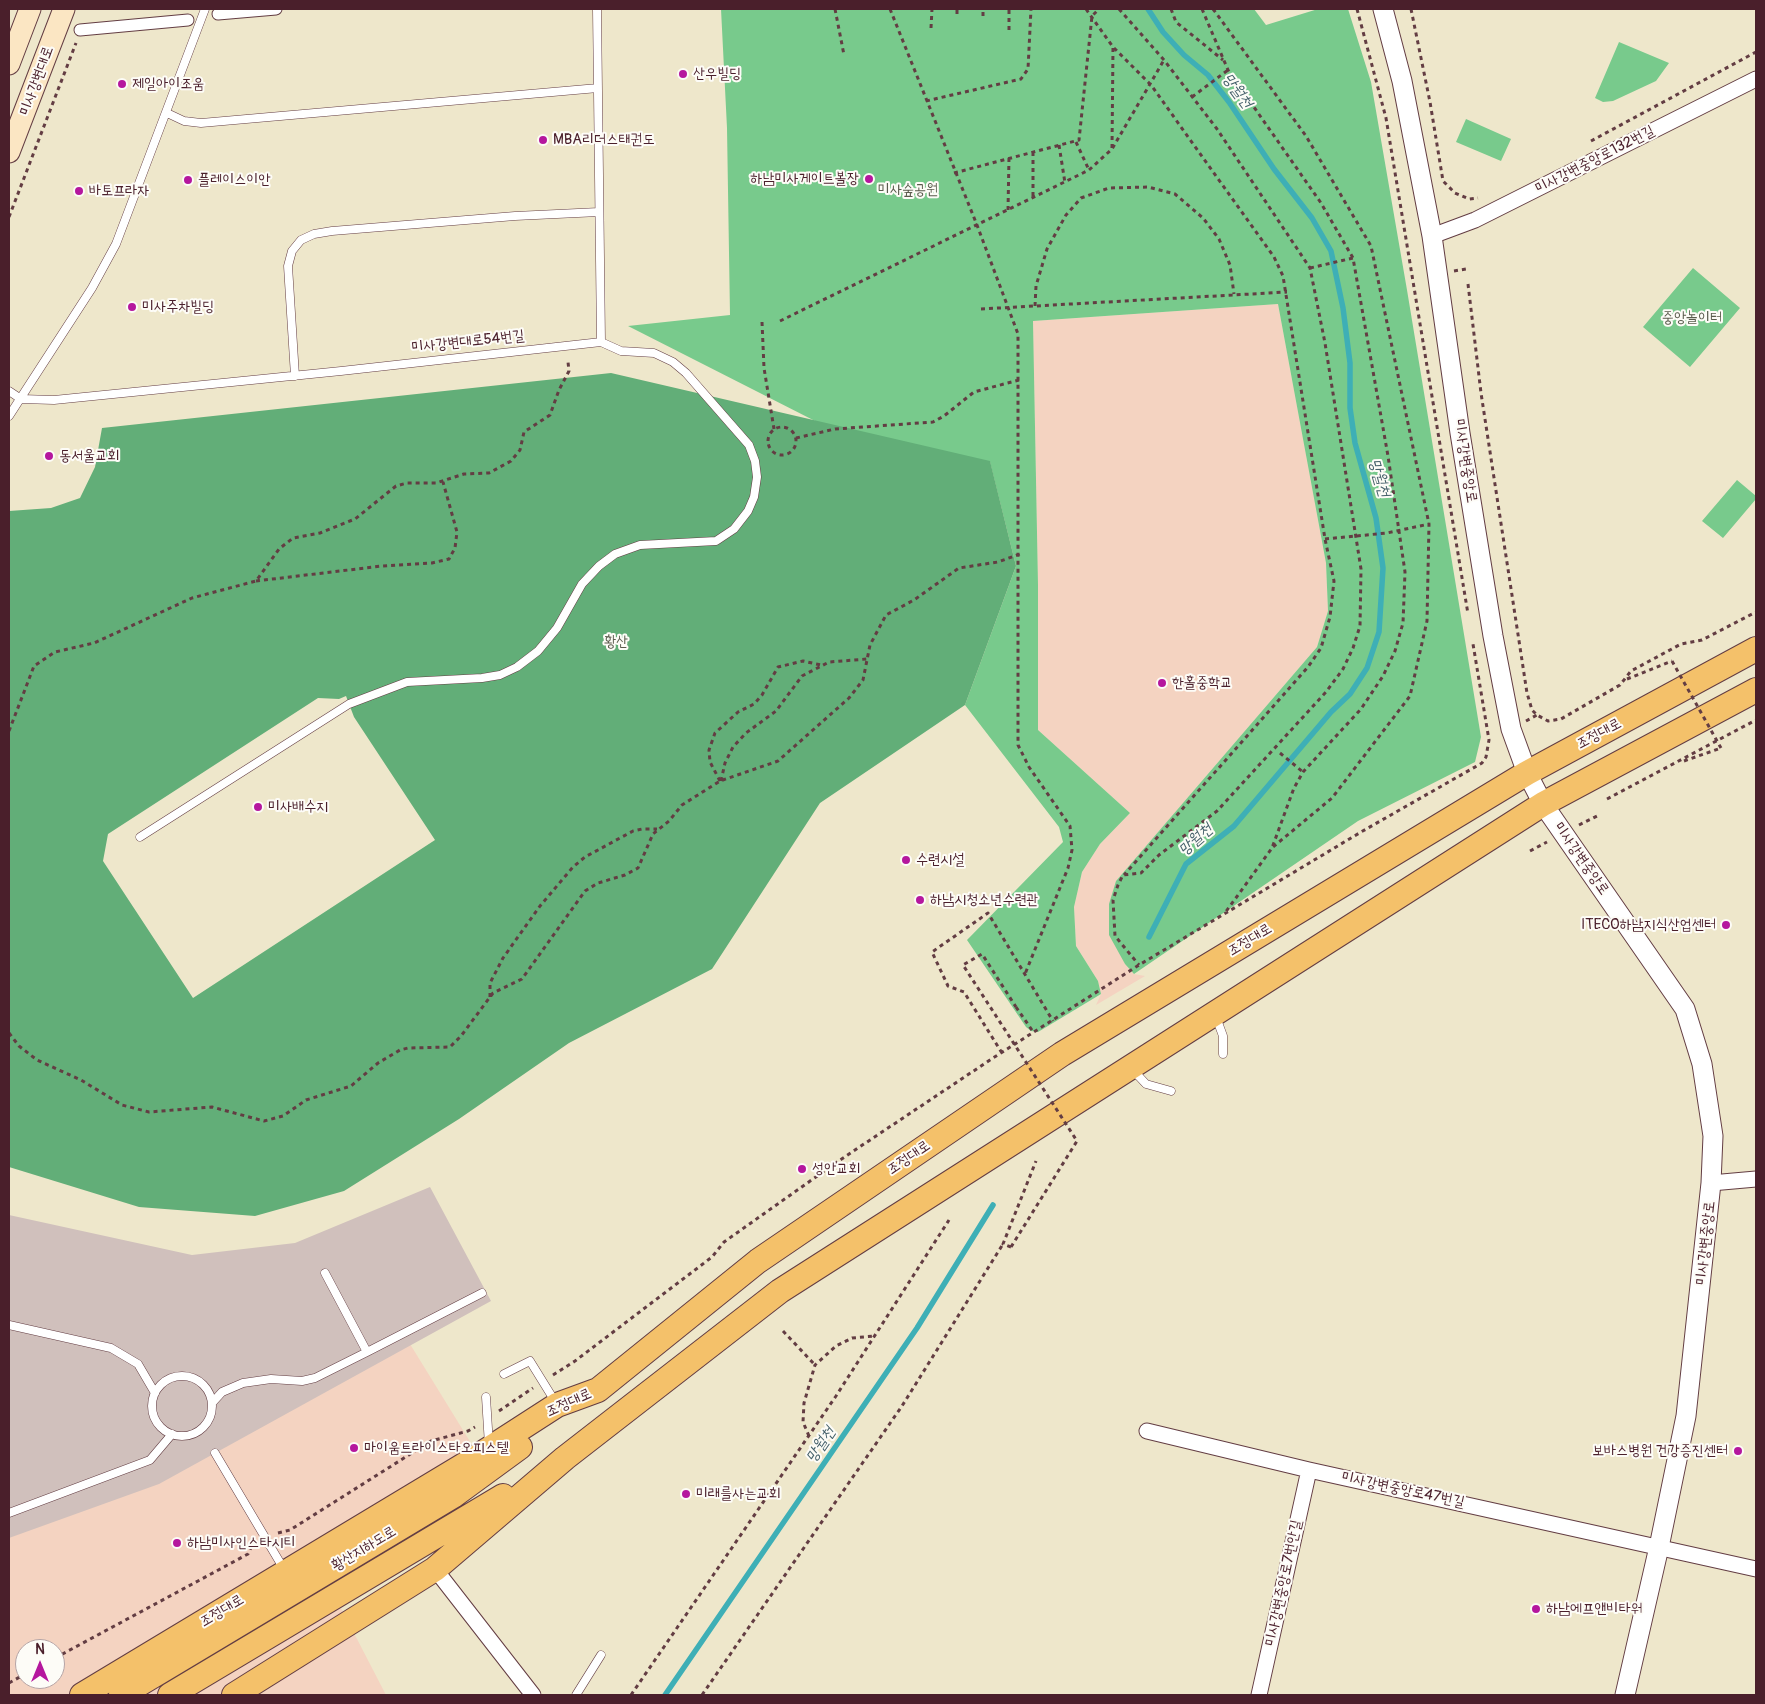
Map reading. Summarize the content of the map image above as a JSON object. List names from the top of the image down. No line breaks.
{"streets":{"main road":["미사강변대로","조정대로","황산지하도로"],"street":["미사강변중앙로132번길","미사강변중앙로","미사강변중앙로47번길","미사강변중앙로7번안길"],"lane":["미사강변대로54번길"]},"crossings":[["미사강변중앙로132번길","미사강변중앙로"],["미사강변중앙로","조정대로"],["미사강변중앙로","미사강변중앙로47번길"],["조정대로","황산지하도로"],["미사강변중앙로47번길","미사강변중앙로7번안길"]],"water":["망월천"],"parks":["미사숲공원","중앙놀이터","황산"],"places":["산우빌딩","제일아이조움","MBA리더스태권도","하남미사게이트볼장","플레이스이안","바토프라자","미사주차빌딩","동서울교회","한홀중학교","미사배수지","수련시설","하남시청소년수련관","ITECO하남지식산업센터","성안교회","마이움트라이스타오피스텔","보바스병원 건강증진센터","미래를사는교회","하남미사인스타시티","하남에프앤비타워"],"north":"top"}
